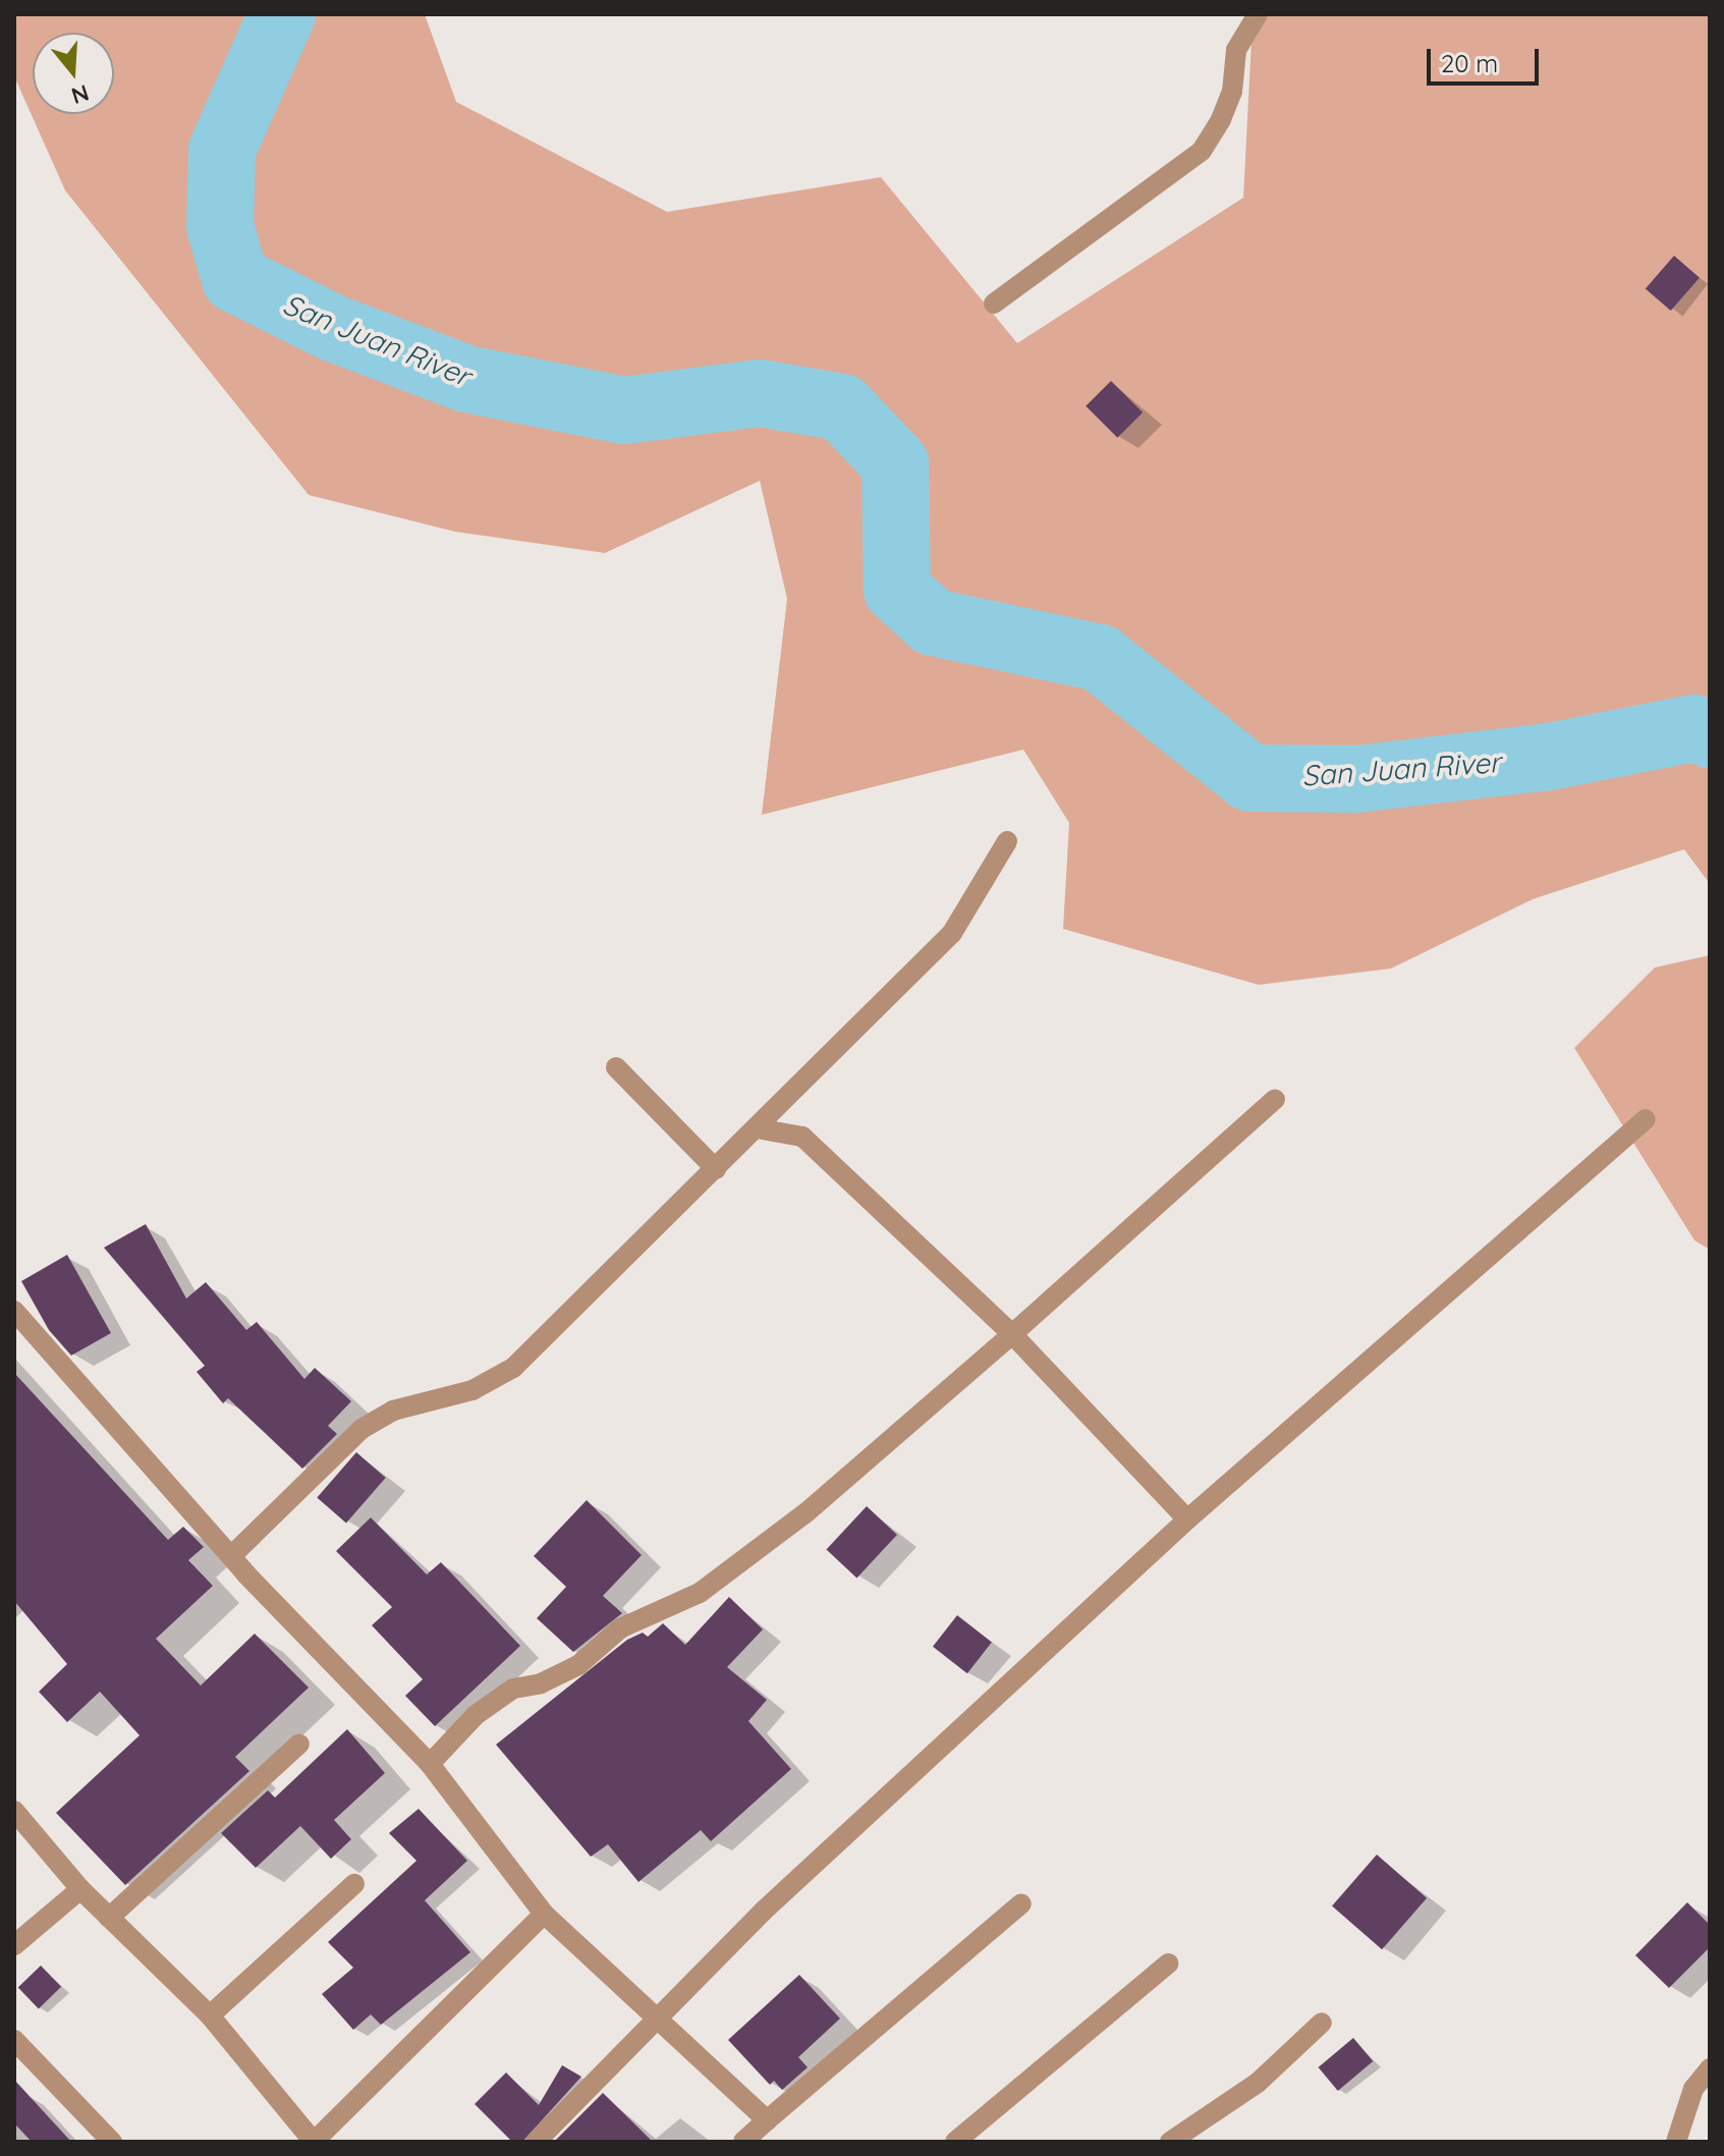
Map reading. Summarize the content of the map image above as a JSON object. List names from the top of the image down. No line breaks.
{"water":["San Juan River"],"scale_bar":"20 m","north":"bottom"}
